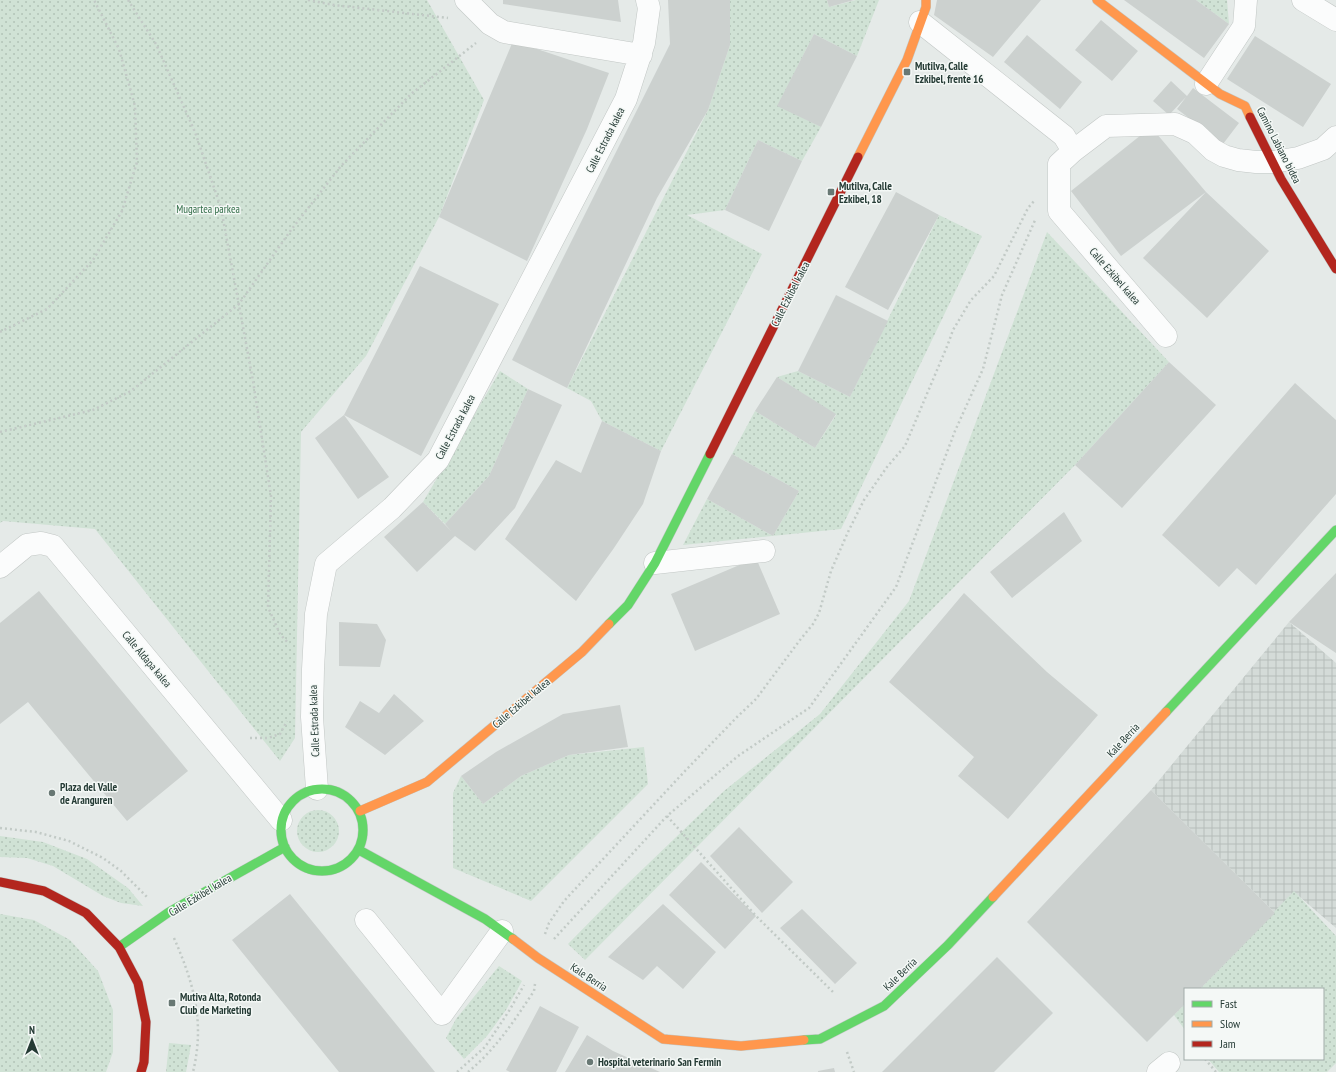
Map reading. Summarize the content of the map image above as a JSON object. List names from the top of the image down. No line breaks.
{"streets":{"street":["Calle Estrada kalea","Camino Labiano bidea","Calle Ezkibel kalea","Calle Aldapa kalea","Kale Berria"]},"crossings":[["Calle Estrada kalea","Calle Ezkibel kalea"],["Calle Estrada kalea","Calle Aldapa kalea"],["Calle Estrada kalea","Kale Berria"],["Camino Labiano bidea","Calle Ezkibel kalea"],["Calle Ezkibel kalea","Calle Aldapa kalea"],["Calle Ezkibel kalea","Kale Berria"],["Calle Aldapa kalea","Kale Berria"]],"parks":["Mugartea parkea"],"places":{"transit":["Mutilva, Calle Ezkibel, frente 16","Mutilva, Calle Ezkibel, 18","Mutiva Alta, Rotonda Club de Marketing"],"other":["Plaza del Valle de Aranguren","Hospital veterinario San Fermin"]},"legend":["Fast","Slow","Jam"],"north":"top"}
